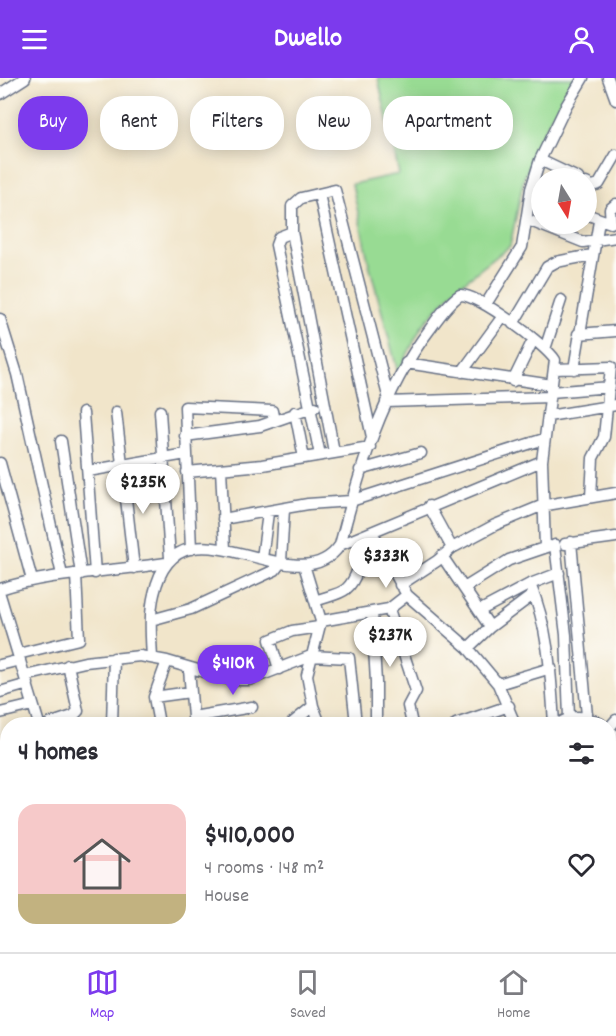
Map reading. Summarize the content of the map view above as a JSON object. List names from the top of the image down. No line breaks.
{"north":"bottom","page":{"header":"Dwello","chip":["Buy","Rent","Filters","New","Apartment"],"price":["$235K","$333K","$237K","$410K"],"heading":"4 homes","list":[{"name":"$410,000","note":"4 rooms · 148 m² · House"}],"tabs":["Map","Saved","Home"]}}
